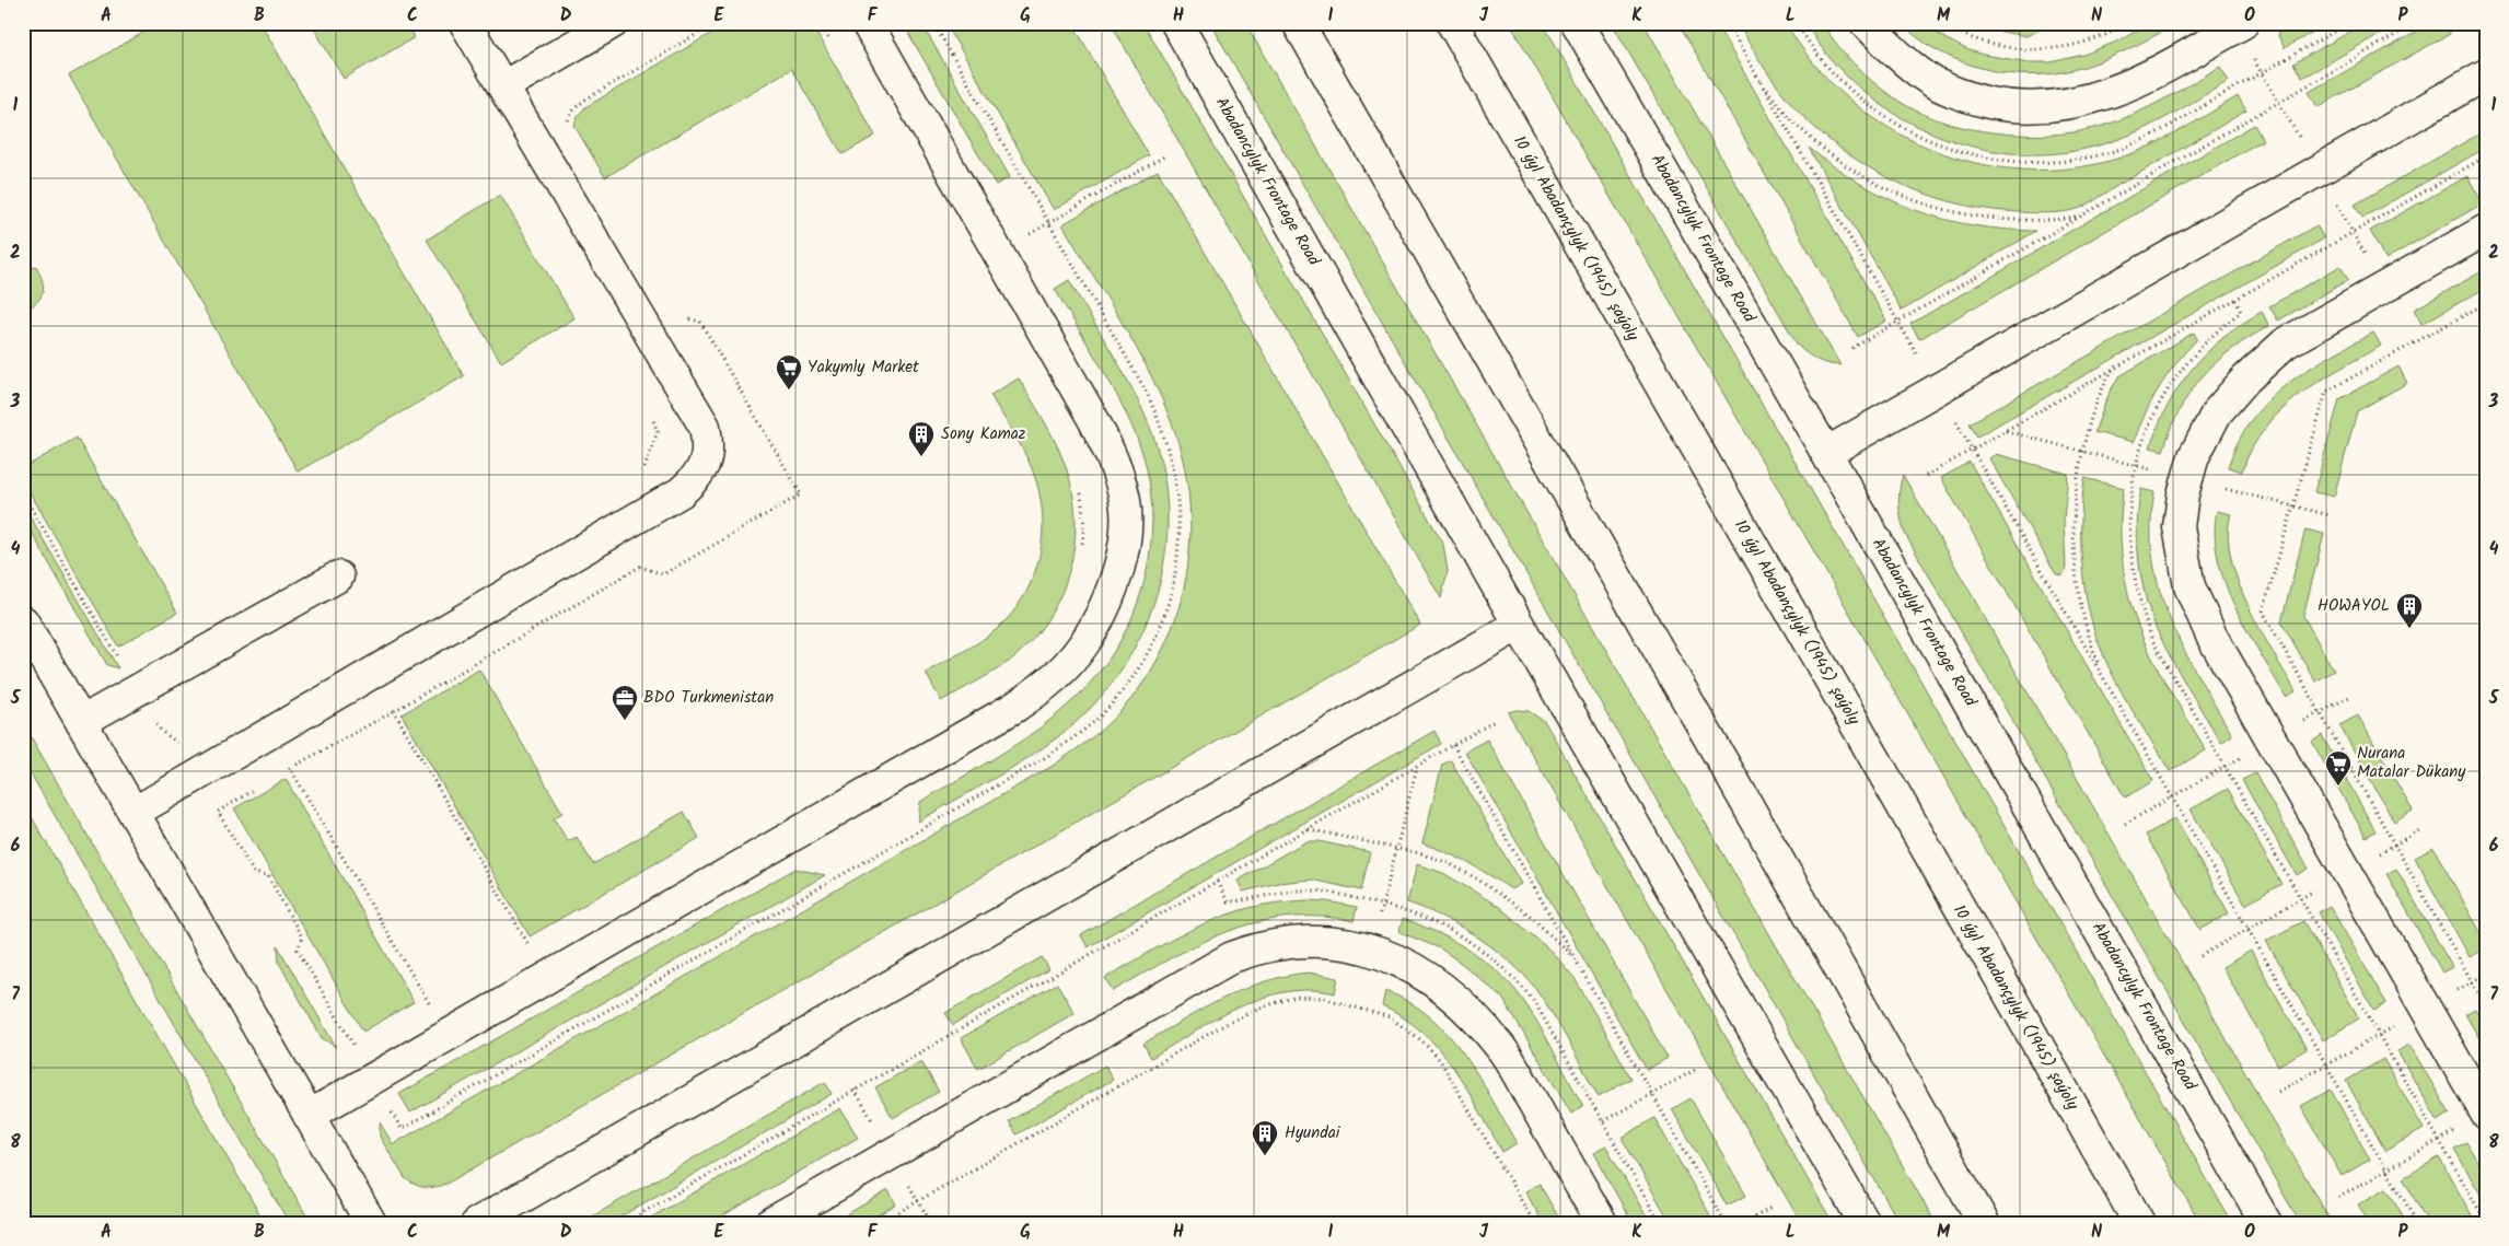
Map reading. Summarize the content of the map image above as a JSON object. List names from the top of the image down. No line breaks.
{"streets":{"street":["Abadancylyk Frontage Road","10 ýyl Abadançylyk (1945) şaýoly"]},"places":{"supermarket":["Yakymly Market","Nurana Matalar Dükany"],"building":["Sony Kamaz","HOWAYOL","Hyundai"],"office":["BDO Turkmenistan"]},"grid":{"columns":["A","B","C","D","E","F","G","H","I","J","K","L","M","N","O","P"],"rows":["1","2","3","4","5","6","7","8"]}}
